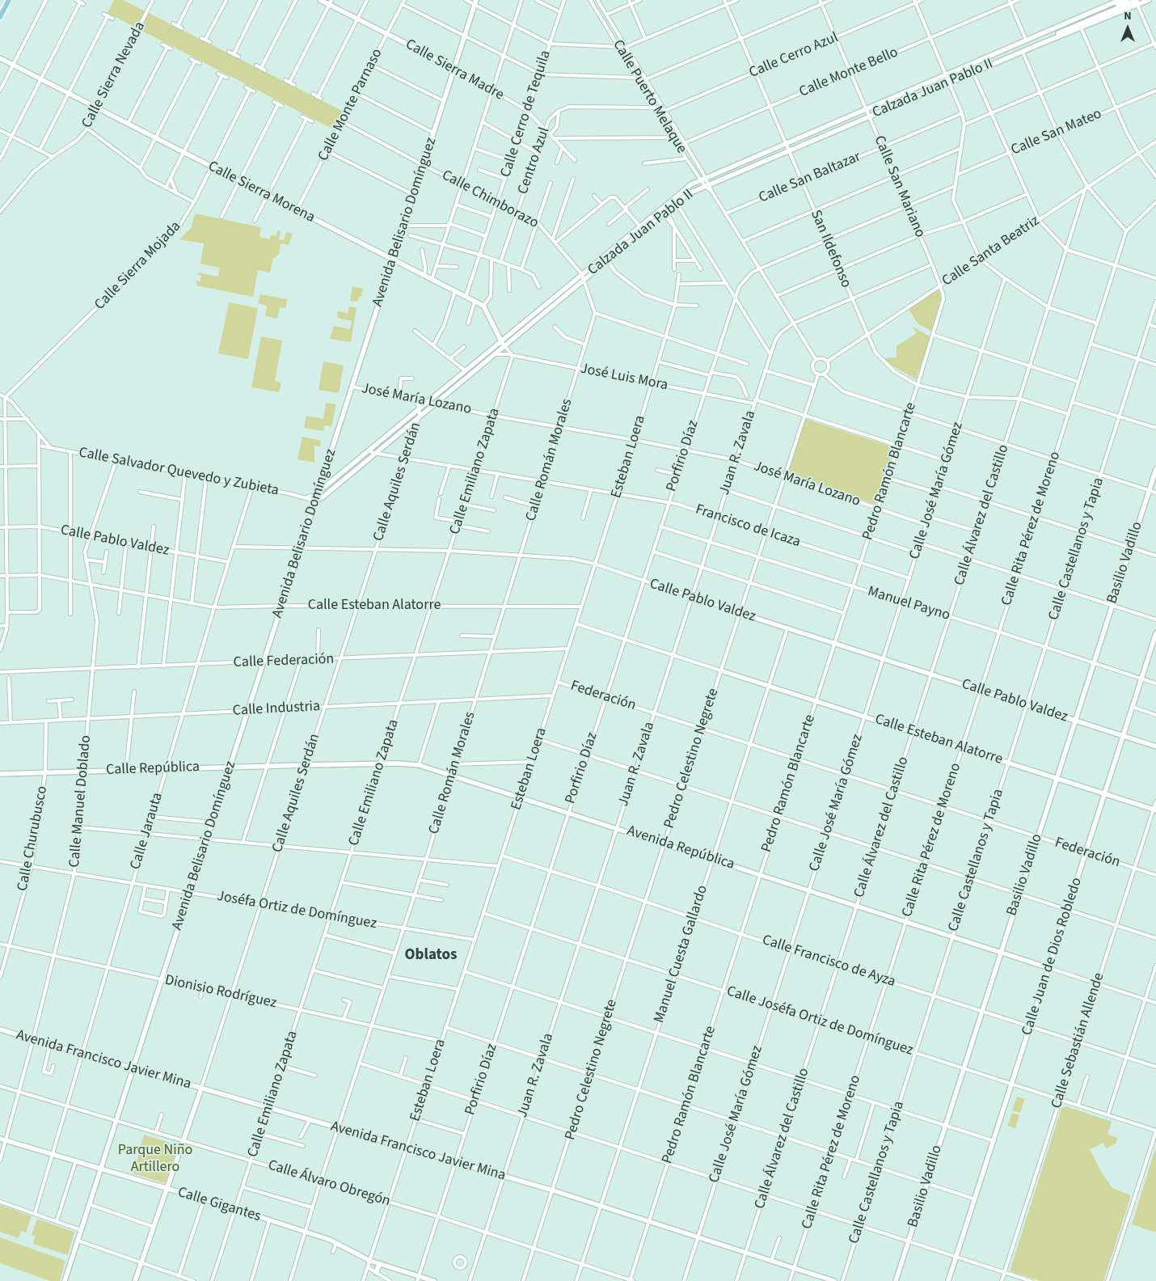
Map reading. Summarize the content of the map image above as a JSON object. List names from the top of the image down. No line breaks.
{"streets":{"main road":["Calle Sierra Madre","Calzada Juan Pablo II","Calle Sierra Morena","Avenida Belisario Domínguez","Calle Aquiles Serdán","Calle Pablo Valdez","Basilio Vadillo","Calle Esteban Alatorre","Calle República","Avenida República","Calle Juan de Dios Robledo","Avenida Francisco Javier Mina","Calle Gigantes"],"street":["Calle Cerro Azul","Calle Monte Bello","Calle Sierra Nevada","Calle Puerto Melaque","Calle Monte Parnaso","Calle Cerro de Tequila","Calle San Mateo","Centro Azul","Calle San Baltazar","Calle San Mariano","Calle Chimborazo","San Ildefonso","Calle Santa Beatriz","Calle Sierra Mojada","José Luis Mora","José María Lozano","Juan R. Zavala","Porfirio Díaz","Esteban Loera","Calle Román Morales","Calle Emiliano Zapata","Pedro Ramón Blancarte","Calle Salvador Quevedo y Zubieta","Calle José María Gómez","Calle Álvarez del Castillo","Francisco de Icaza","Calle Rita Pérez de Moreno","Calle Castellanos y Tapia","Manuel Payno","Calle Federación","Federación","Calle Industria","Pedro Celestino Negrete","Calle Manuel Doblado","Calle Jarauta","Calle Churubusco","Joséfa Ortiz de Domínguez","Manuel Cuesta Gallardo","Calle Francisco de Ayza","Dionisio Rodríguez","Calle Joséfa Ortiz de Domínguez","Calle Sebastián Allende","Calle Álvaro Obregón"]},"crossings":[["Calle Cerro Azul","Calle Puerto Melaque"],["Calle Cerro Azul","Calle San Mariano"],["Calle Cerro Azul","San Ildefonso"],["Calle Sierra Madre","Calle Monte Parnaso"],["Calle Sierra Madre","Calle Cerro de Tequila"],["Calle Sierra Madre","Centro Azul"],["Calle Sierra Madre","Avenida Belisario Domínguez"],["Calle Monte Bello","Calle Puerto Melaque"],["Calle Monte Bello","Calle San Mariano"],["Calle Monte Bello","San Ildefonso"],["Calle Sierra Nevada","Calle Sierra Morena"],["Calzada Juan Pablo II","Calle Puerto Melaque"],["Calzada Juan Pablo II","Calle San Mariano"],["Calzada Juan Pablo II","Calle Chimborazo"],["Calzada Juan Pablo II","Avenida Belisario Domínguez"],["Calzada Juan Pablo II","San Ildefonso"],["Calzada Juan Pablo II","José Luis Mora"],["Calzada Juan Pablo II","José María Lozano"],["Calzada Juan Pablo II","Calle Salvador Quevedo y Zubieta"],["Calzada Juan Pablo II","Calle Aquiles Serdán"],["Calzada Juan Pablo II","Francisco de Icaza"],["Calle Puerto Melaque","Centro Azul"],["Calle Puerto Melaque","Calle San Baltazar"],["Calle Puerto Melaque","Calle Santa Beatriz"],["Calle Puerto Melaque","Juan R. Zavala"],["Calle Puerto Melaque","Porfirio Díaz"],["Calle Puerto Melaque","Pedro Celestino Negrete"],["Calle Monte Parnaso","Calle Sierra Morena"],["Calle Monte Parnaso","Calle Chimborazo"],["Calle Cerro de Tequila","Calle Sierra Morena"],["Calle Cerro de Tequila","Calle Chimborazo"],["Centro Azul","Calle Chimborazo"],["Calle San Baltazar","Calle San Mariano"],["Calle San Baltazar","San Ildefonso"],["Calle San Mariano","Calle Santa Beatriz"],["Calle San Mariano","Juan R. Zavala"],["Calle San Mariano","Pedro Ramón Blancarte"],["Calle Sierra Morena","Avenida Belisario Domínguez"],["Calle Sierra Morena","Calle Sierra Mojada"],["Calle Chimborazo","Avenida Belisario Domínguez"],["Calle Chimborazo","Calle Román Morales"],["Avenida Belisario Domínguez","José María Lozano"],["Avenida Belisario Domínguez","Calle Salvador Quevedo y Zubieta"],["Avenida Belisario Domínguez","Calle Pablo Valdez"],["Avenida Belisario Domínguez","Calle Esteban Alatorre"],["Avenida Belisario Domínguez","Calle Federación"],["Avenida Belisario Domínguez","Calle Industria"],["Avenida Belisario Domínguez","Calle República"],["Avenida Belisario Domínguez","Joséfa Ortiz de Domínguez"],["Avenida Belisario Domínguez","Dionisio Rodríguez"],["Avenida Belisario Domínguez","Avenida Francisco Javier Mina"],["Avenida Belisario Domínguez","Calle Álvaro Obregón"],["Avenida Belisario Domínguez","Calle Gigantes"],["San Ildefonso","Calle Santa Beatriz"],["San Ildefonso","Juan R. Zavala"],["San Ildefonso","Pedro Ramón Blancarte"],["San Ildefonso","Calle José María Gómez"],["San Ildefonso","Calle Álvarez del Castillo"],["San Ildefonso","Calle Rita Pérez de Moreno"],["Calle Santa Beatriz","Pedro Ramón Blancarte"],["Calle Santa Beatriz","Calle Álvarez del Castillo"],["Calle Santa Beatriz","Pedro Celestino Negrete"],["José Luis Mora","Juan R. Zavala"],["José Luis Mora","Porfirio Díaz"],["José Luis Mora","Esteban Loera"],["José Luis Mora","Calle Román Morales"],["José Luis Mora","Calle Emiliano Zapata"],["José María Lozano","Juan R. Zavala"],["José María Lozano","Porfirio Díaz"],["José María Lozano","Esteban Loera"],["José María Lozano","Calle Román Morales"],["José María Lozano","Calle Emiliano Zapata"],["José María Lozano","Pedro Ramón Blancarte"],["José María Lozano","Calle Aquiles Serdán"],["José María Lozano","Calle José María Gómez"],["José María Lozano","Pedro Celestino Negrete"],["Juan R. Zavala","Francisco de Icaza"],["Juan R. Zavala","Calle Pablo Valdez"],["Juan R. Zavala","Manuel Payno"],["Juan R. Zavala","Federación"],["Juan R. Zavala","Avenida República"],["Juan R. Zavala","Calle Francisco de Ayza"],["Juan R. Zavala","Calle Joséfa Ortiz de Domínguez"],["Juan R. Zavala","Avenida Francisco Javier Mina"],["Juan R. Zavala","Calle Álvaro Obregón"],["Porfirio Díaz","Francisco de Icaza"],["Porfirio Díaz","Calle Pablo Valdez"],["Porfirio Díaz","Manuel Payno"],["Porfirio Díaz","Federación"],["Porfirio Díaz","Avenida República"],["Porfirio Díaz","Calle Francisco de Ayza"],["Porfirio Díaz","Calle Joséfa Ortiz de Domínguez"],["Porfirio Díaz","Avenida Francisco Javier Mina"],["Porfirio Díaz","Calle Álvaro Obregón"],["Porfirio Díaz","Calle Gigantes"],["Esteban Loera","Francisco de Icaza"],["Esteban Loera","Calle Pablo Valdez"],["Esteban Loera","Calle Esteban Alatorre"],["Esteban Loera","Calle Federación"],["Esteban Loera","Federación"],["Esteban Loera","Calle Industria"],["Esteban Loera","Avenida República"],["Esteban Loera","Joséfa Ortiz de Domínguez"],["Esteban Loera","Calle Francisco de Ayza"],["Esteban Loera","Dionisio Rodríguez"],["Esteban Loera","Calle Joséfa Ortiz de Domínguez"],["Esteban Loera","Avenida Francisco Javier Mina"],["Esteban Loera","Calle Álvaro Obregón"],["Esteban Loera","Calle Gigantes"],["Calle Román Morales","Francisco de Icaza"],["Calle Román Morales","Calle Pablo Valdez"],["Calle Román Morales","Calle Esteban Alatorre"],["Calle Román Morales","Calle Federación"],["Calle Román Morales","Calle Industria"],["Calle Román Morales","Avenida República"],["Calle Román Morales","Joséfa Ortiz de Domínguez"],["Calle Román Morales","Dionisio Rodríguez"],["Calle Román Morales","Avenida Francisco Javier Mina"],["Calle Román Morales","Calle Álvaro Obregón"],["Calle Román Morales","Calle Gigantes"],["Calle Emiliano Zapata","Francisco de Icaza"],["Calle Emiliano Zapata","Calle Pablo Valdez"],["Calle Emiliano Zapata","Calle Esteban Alatorre"],["Calle Emiliano Zapata","Calle Federación"],["Calle Emiliano Zapata","Calle Industria"],["Calle Emiliano Zapata","Avenida República"],["Calle Emiliano Zapata","Joséfa Ortiz de Domínguez"],["Calle Emiliano Zapata","Dionisio Rodríguez"],["Calle Emiliano Zapata","Avenida Francisco Javier Mina"],["Calle Emiliano Zapata","Calle Álvaro Obregón"],["Calle Emiliano Zapata","Calle Gigantes"],["Pedro Ramón Blancarte","Francisco de Icaza"],["Pedro Ramón Blancarte","Calle Pablo Valdez"],["Pedro Ramón Blancarte","Manuel Payno"],["Pedro Ramón Blancarte","Calle Esteban Alatorre"],["Pedro Ramón Blancarte","Federación"],["Pedro Ramón Blancarte","Avenida República"],["Pedro Ramón Blancarte","Calle Francisco de Ayza"],["Pedro Ramón Blancarte","Calle Joséfa Ortiz de Domínguez"],["Pedro Ramón Blancarte","Avenida Francisco Javier Mina"],["Pedro Ramón Blancarte","Calle Álvaro Obregón"],["Calle Salvador Quevedo y Zubieta","Calle Manuel Doblado"],["Calle Salvador Quevedo y Zubieta","Calle Jarauta"],["Calle Aquiles Serdán","Francisco de Icaza"],["Calle Aquiles Serdán","Calle Pablo Valdez"],["Calle Aquiles Serdán","Calle Esteban Alatorre"],["Calle Aquiles Serdán","Calle Federación"],["Calle Aquiles Serdán","Calle Industria"],["Calle Aquiles Serdán","Calle República"],["Calle Aquiles Serdán","Avenida República"],["Calle Aquiles Serdán","Joséfa Ortiz de Domínguez"],["Calle Aquiles Serdán","Dionisio Rodríguez"],["Calle Aquiles Serdán","Avenida Francisco Javier Mina"],["Calle Aquiles Serdán","Calle Álvaro Obregón"],["Calle Aquiles Serdán","Calle Gigantes"],["Calle José María Gómez","Francisco de Icaza"],["Calle José María Gómez","Calle Pablo Valdez"],["Calle José María Gómez","Manuel Payno"],["Calle José María Gómez","Calle Esteban Alatorre"],["Calle José María Gómez","Federación"],["Calle José María Gómez","Avenida República"],["Calle José María Gómez","Calle Francisco de Ayza"],["Calle José María Gómez","Calle Joséfa Ortiz de Domínguez"],["Calle José María Gómez","Avenida Francisco Javier Mina"],["Calle Álvarez del Castillo","Calle Pablo Valdez"],["Calle Álvarez del Castillo","Manuel Payno"],["Calle Álvarez del Castillo","Calle Esteban Alatorre"],["Calle Álvarez del Castillo","Federación"],["Calle Álvarez del Castillo","Avenida República"],["Calle Álvarez del Castillo","Calle Francisco de Ayza"],["Calle Álvarez del Castillo","Calle Joséfa Ortiz de Domínguez"],["Calle Álvarez del Castillo","Avenida Francisco Javier Mina"],["Francisco de Icaza","Pedro Celestino Negrete"],["Calle Rita Pérez de Moreno","Calle Pablo Valdez"],["Calle Rita Pérez de Moreno","Manuel Payno"],["Calle Rita Pérez de Moreno","Calle Esteban Alatorre"],["Calle Rita Pérez de Moreno","Federación"],["Calle Rita Pérez de Moreno","Avenida República"],["Calle Rita Pérez de Moreno","Calle Francisco de Ayza"],["Calle Rita Pérez de Moreno","Calle Joséfa Ortiz de Domínguez"],["Calle Rita Pérez de Moreno","Avenida Francisco Javier Mina"],["Calle Pablo Valdez","Calle Castellanos y Tapia"],["Calle Pablo Valdez","Basilio Vadillo"],["Calle Pablo Valdez","Pedro Celestino Negrete"],["Calle Pablo Valdez","Calle Manuel Doblado"],["Calle Pablo Valdez","Calle Jarauta"],["Calle Pablo Valdez","Manuel Cuesta Gallardo"],["Calle Pablo Valdez","Calle Juan de Dios Robledo"],["Calle Castellanos y Tapia","Manuel Payno"],["Calle Castellanos y Tapia","Calle Esteban Alatorre"],["Calle Castellanos y Tapia","Federación"],["Calle Castellanos y Tapia","Avenida República"],["Calle Castellanos y Tapia","Calle Francisco de Ayza"],["Calle Castellanos y Tapia","Calle Joséfa Ortiz de Domínguez"],["Basilio Vadillo","Manuel Payno"],["Basilio Vadillo","Calle Esteban Alatorre"],["Basilio Vadillo","Federación"],["Basilio Vadillo","Avenida República"],["Basilio Vadillo","Calle Francisco de Ayza"],["Basilio Vadillo","Calle Joséfa Ortiz de Domínguez"],["Manuel Payno","Pedro Celestino Negrete"],["Manuel Payno","Calle Juan de Dios Robledo"],["Calle Esteban Alatorre","Pedro Celestino Negrete"],["Calle Esteban Alatorre","Calle Manuel Doblado"],["Calle Esteban Alatorre","Calle Jarauta"],["Calle Esteban Alatorre","Manuel Cuesta Gallardo"],["Calle Esteban Alatorre","Calle Juan de Dios Robledo"],["Calle Esteban Alatorre","Calle Sebastián Allende"],["Calle Federación","Calle Manuel Doblado"],["Calle Federación","Calle Jarauta"],["Federación","Pedro Celestino Negrete"],["Federación","Manuel Cuesta Gallardo"],["Federación","Calle Juan de Dios Robledo"],["Federación","Calle Sebastián Allende"],["Calle Industria","Calle Manuel Doblado"],["Calle Industria","Calle Jarauta"],["Calle Industria","Calle Churubusco"],["Pedro Celestino Negrete","Avenida República"],["Pedro Celestino Negrete","Calle Francisco de Ayza"],["Pedro Celestino Negrete","Calle Joséfa Ortiz de Domínguez"],["Pedro Celestino Negrete","Avenida Francisco Javier Mina"],["Pedro Celestino Negrete","Calle Álvaro Obregón"],["Calle República","Calle Manuel Doblado"],["Calle República","Calle Jarauta"],["Calle República","Calle Churubusco"],["Calle República","Avenida República"],["Calle Manuel Doblado","Joséfa Ortiz de Domínguez"],["Calle Manuel Doblado","Dionisio Rodríguez"],["Calle Manuel Doblado","Avenida Francisco Javier Mina"],["Calle Manuel Doblado","Calle Álvaro Obregón"],["Calle Manuel Doblado","Calle Gigantes"],["Calle Jarauta","Joséfa Ortiz de Domínguez"],["Calle Jarauta","Dionisio Rodríguez"],["Calle Jarauta","Avenida Francisco Javier Mina"],["Calle Jarauta","Calle Álvaro Obregón"],["Calle Jarauta","Calle Gigantes"],["Calle Churubusco","Joséfa Ortiz de Domínguez"],["Calle Churubusco","Dionisio Rodríguez"],["Avenida República","Manuel Cuesta Gallardo"],["Avenida República","Calle Juan de Dios Robledo"],["Manuel Cuesta Gallardo","Calle Francisco de Ayza"],["Manuel Cuesta Gallardo","Calle Joséfa Ortiz de Domínguez"],["Manuel Cuesta Gallardo","Avenida Francisco Javier Mina"],["Manuel Cuesta Gallardo","Calle Álvaro Obregón"],["Calle Juan de Dios Robledo","Calle Francisco de Ayza"],["Calle Juan de Dios Robledo","Calle Joséfa Ortiz de Domínguez"],["Calle Francisco de Ayza","Calle Sebastián Allende"],["Calle Joséfa Ortiz de Domínguez","Calle Sebastián Allende"]],"districts":["Oblatos"],"parks":["Parque Niño Artillero"],"north":"top"}
